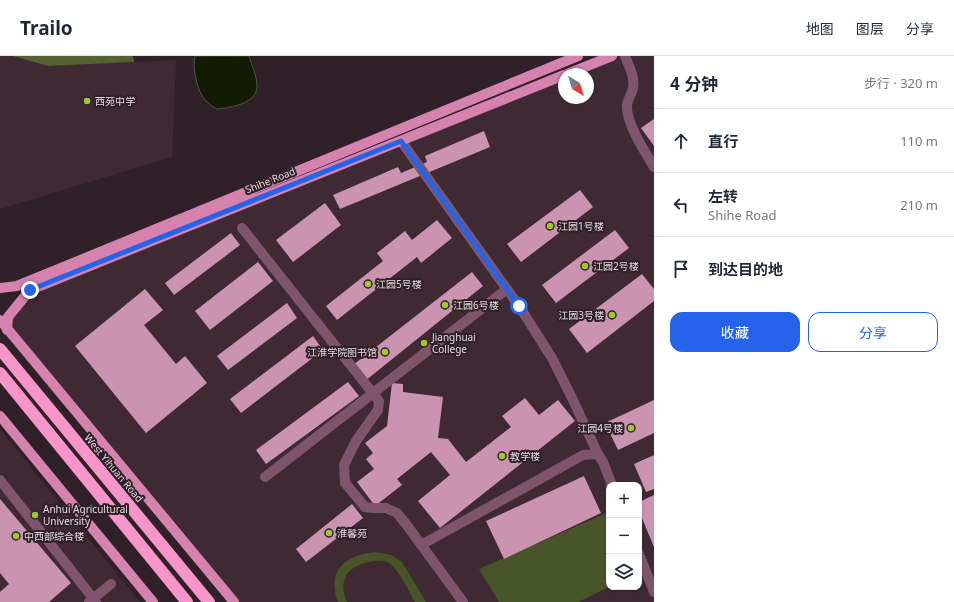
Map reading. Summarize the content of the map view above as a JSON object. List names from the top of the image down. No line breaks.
{"streets":{"highway":["West Yihuan Road"],"main road":["Shihe Road"]},"places":["西苑中学","江园1号楼","江园2号楼","江园5号楼","江园6号楼","江园3号楼","Jianghuai College","江淮学院图书馆","江园4号楼","教学楼","Anhui Agricultural University","淮馨苑","中西部综合楼"],"north":"bottom right","page":{"header":"Trailo","nav":["地图","图层","分享"],"heading":["4 分钟","步行 · 320 m"],"list":[["直行","110 m"],["左转","Shihe Road","210 m"],"到达目的地"],"buttons":["收藏","分享"],"map_buttons":["+","−"]}}
